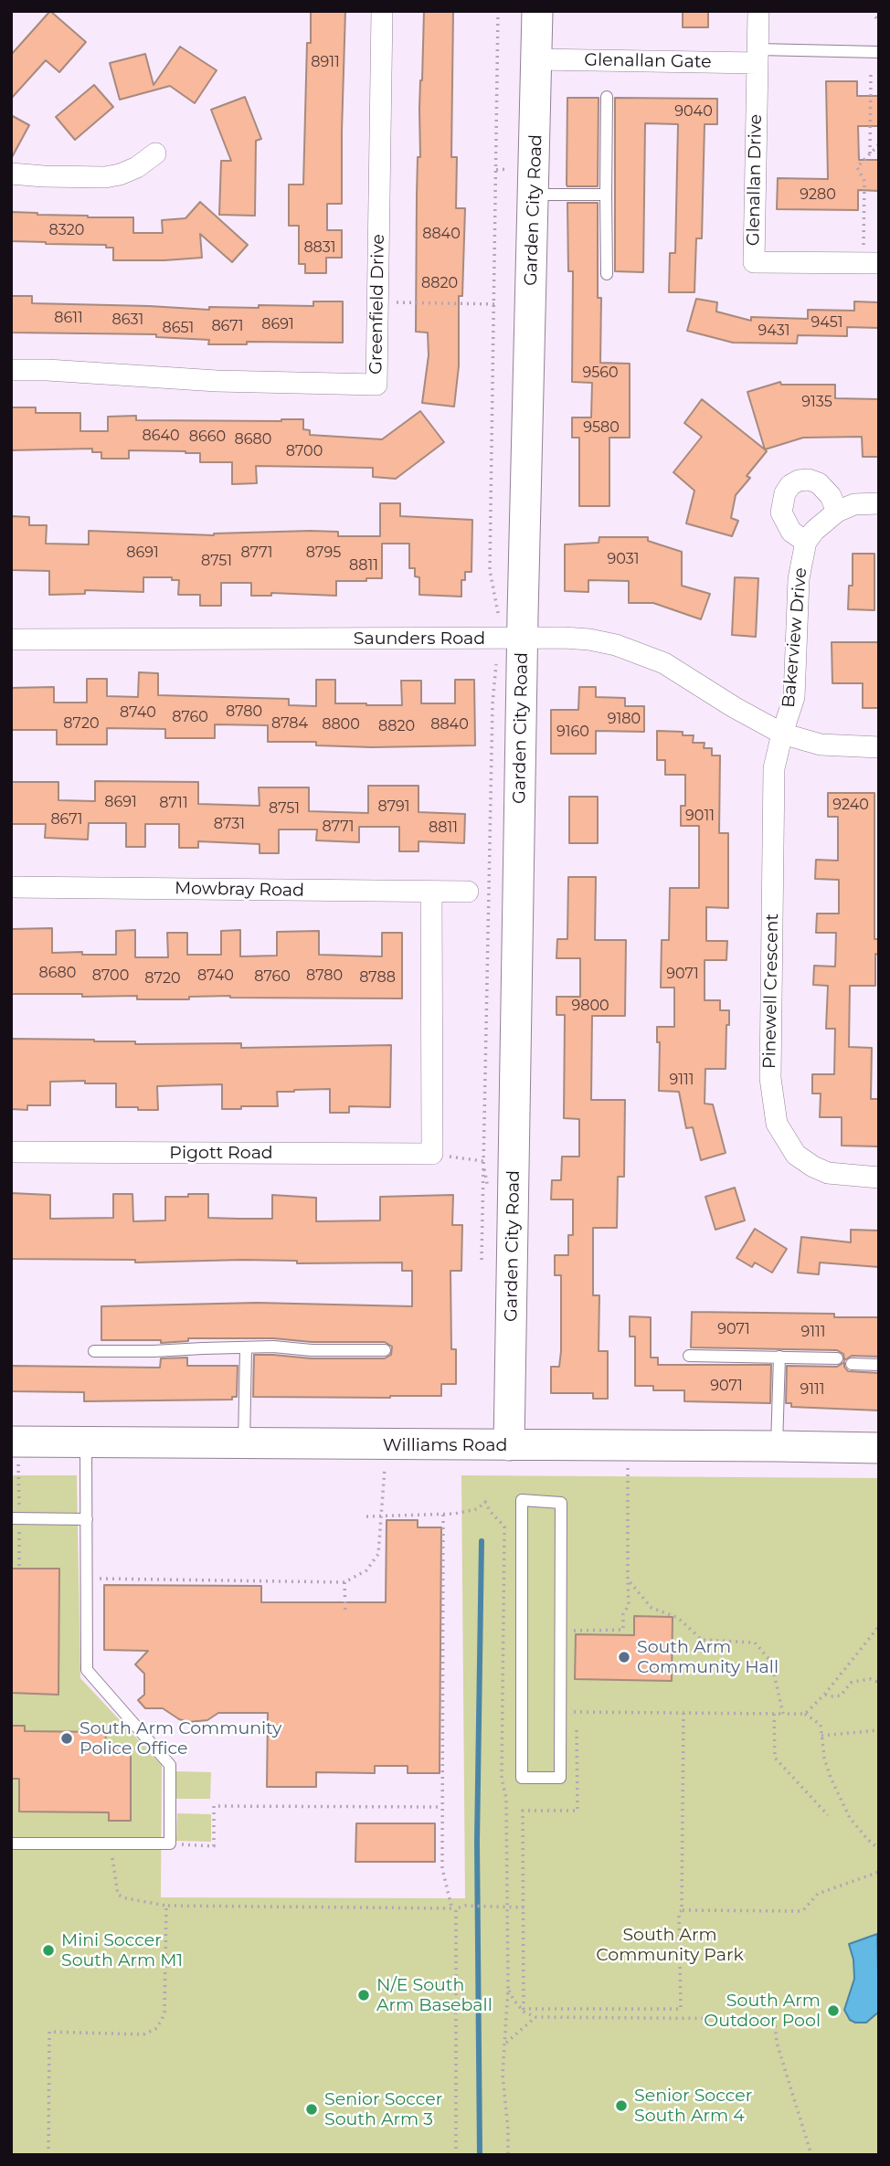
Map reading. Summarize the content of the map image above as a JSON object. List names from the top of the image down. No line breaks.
{"streets":{"street":["Glenallan Gate","Glenallan Drive","Garden City Road","Greenfield Drive","Bakerview Drive","Saunders Road","Mowbray Road","Pinewell Crescent","Pigott Road","Williams Road"]},"crossings":[["Glenallan Gate","Glenallan Drive"],["Glenallan Gate","Garden City Road"],["Garden City Road","Saunders Road"],["Garden City Road","Williams Road"],["Bakerview Drive","Saunders Road"],["Bakerview Drive","Pinewell Crescent"],["Saunders Road","Pinewell Crescent"]],"parks":["South Arm Community Park"],"places":["South Arm Community Hall","South Arm Community Police Office","Mini Soccer South Arm M1","N/E South Arm Baseball","South Arm Outdoor Pool","Senior Soccer South Arm 4","Senior Soccer South Arm 3"],"house_numbers":["8911","9040","9280","8320","8840","8831","8820","8611","8631","9451","8691","8671","8651","9431","9560","9135","9580","8640","8660","8680","8700","8691","8771","8795","9031","8751","8811","8780","8740","8760","9180","8720","8784","8800","8840","8820","9160","8691","8711","9240","8791","8751","9011","8671","8731","8771","8811","8680","9071","8700","8740","8780","8760","8788","8720","9800","9111","9071","9111","9071","9111"]}
